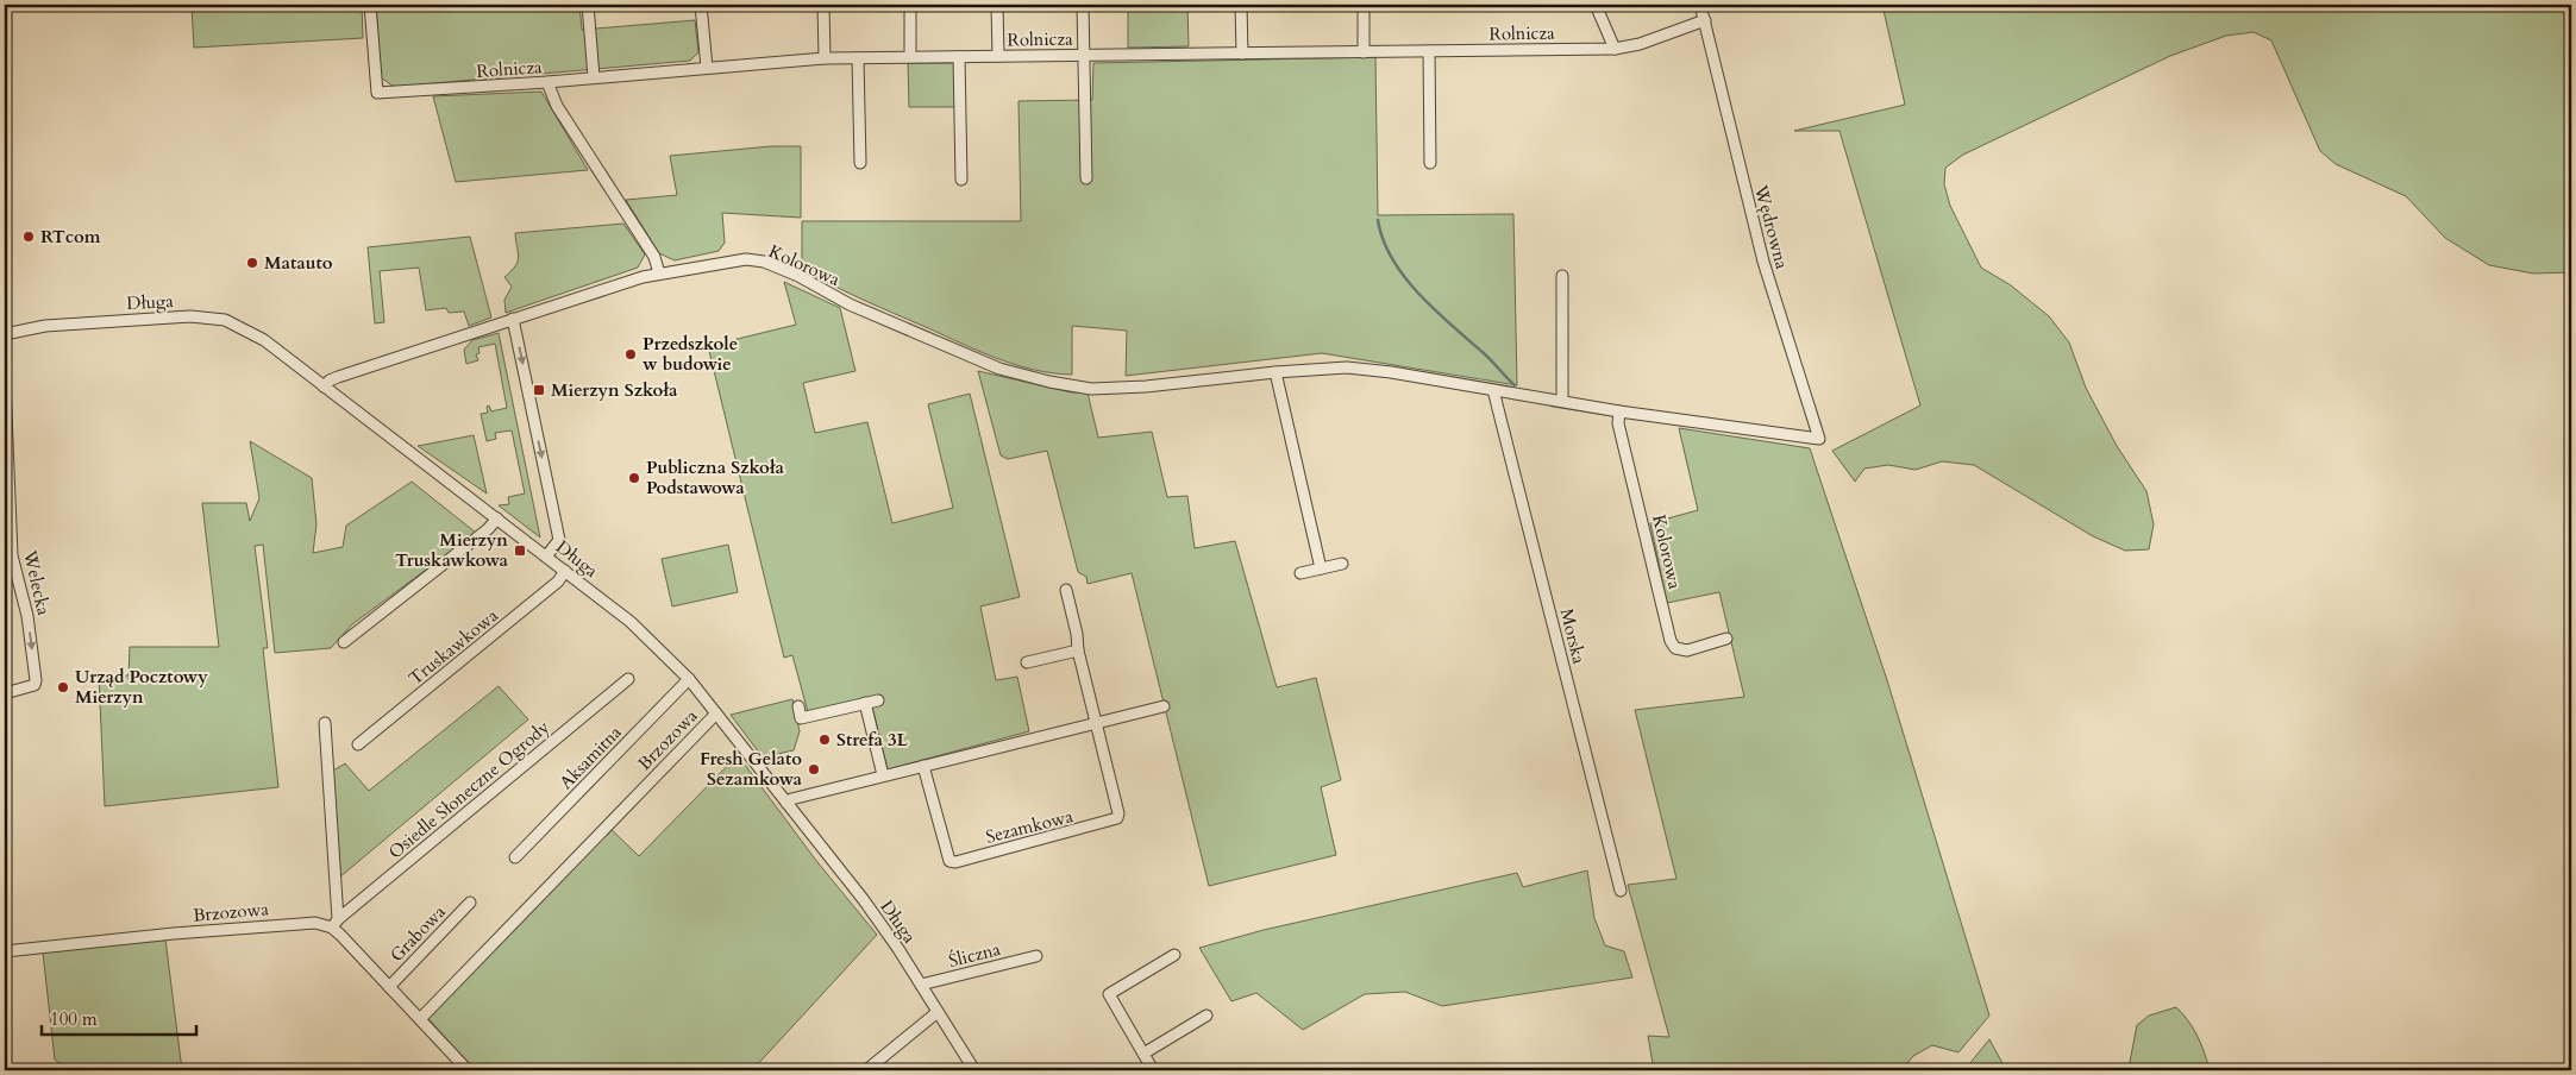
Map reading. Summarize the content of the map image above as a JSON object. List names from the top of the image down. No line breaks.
{"streets":{"street":["Rolnicza","Wędrowna","Kolorowa","Długa","Welecka","Morska","Truskawkowa","Brzozowa","Aksamitna","Osiedle Słoneczne Ogrody","Sezamkowa","Grabowa","Śliczna"]},"crossings":[["Rolnicza","Wędrowna"],["Wędrowna","Kolorowa"],["Kolorowa","Długa"],["Kolorowa","Morska"],["Długa","Truskawkowa"],["Długa","Brzozowa"],["Długa","Aksamitna"],["Długa","Śliczna"],["Brzozowa","Osiedle Słoneczne Ogrody"]],"one_way":["Welecka"],"places":{"other":["RTcom","Matauto","Przedszkole w budowie","Publiczna Szkoła Podstawowa","Urząd Pocztowy Mierzyn","Strefa 3L","Fresh Gelato Sezamkowa"],"transit":["Mierzyn Szkoła","Mierzyn Truskawkowa"]},"scale_bar":"100 m"}
